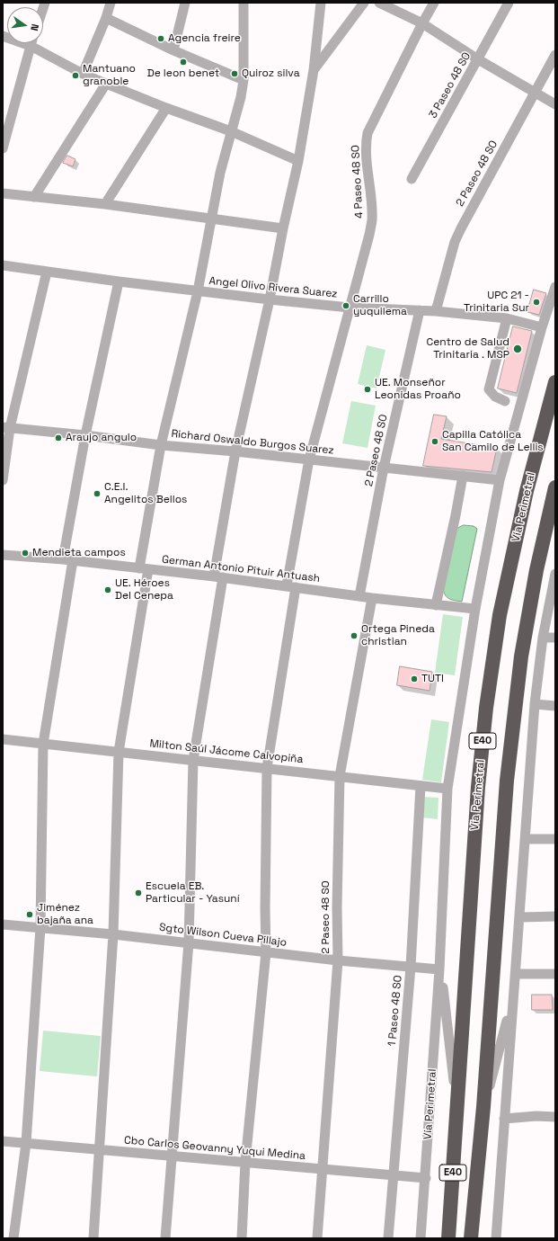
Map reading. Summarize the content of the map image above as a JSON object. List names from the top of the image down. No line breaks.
{"streets":{"highway":["Vía Perimetral","E40"],"street":["3 Paseo 48 SO","2 Paseo 48 SO","4 Paseo 48 SO","Angel Olivo Rivera Suarez","Richard Oswaldo Burgos Suarez","German Antonio Pituir Antuash","Milton Saúl Jácome Calvopiña","Sgto Wilson Cueva Pillajo","1 Paseo 48 SO","Cbo Carlos Geovanny Yuqui Medina"]},"crossings":[["2 Paseo 48 SO","Angel Olivo Rivera Suarez"],["2 Paseo 48 SO","Richard Oswaldo Burgos Suarez"],["2 Paseo 48 SO","German Antonio Pituir Antuash"],["2 Paseo 48 SO","Milton Saúl Jácome Calvopiña"],["2 Paseo 48 SO","Sgto Wilson Cueva Pillajo"],["2 Paseo 48 SO","Cbo Carlos Geovanny Yuqui Medina"],["4 Paseo 48 SO","Angel Olivo Rivera Suarez"],["4 Paseo 48 SO","Richard Oswaldo Burgos Suarez"],["4 Paseo 48 SO","German Antonio Pituir Antuash"],["4 Paseo 48 SO","Milton Saúl Jácome Calvopiña"],["4 Paseo 48 SO","Sgto Wilson Cueva Pillajo"],["4 Paseo 48 SO","Cbo Carlos Geovanny Yuqui Medina"],["Angel Olivo Rivera Suarez","Vía Perimetral"],["Richard Oswaldo Burgos Suarez","Vía Perimetral"],["Vía Perimetral","German Antonio Pituir Antuash"],["Vía Perimetral","Milton Saúl Jácome Calvopiña"],["Vía Perimetral","Sgto Wilson Cueva Pillajo"],["Vía Perimetral","Cbo Carlos Geovanny Yuqui Medina"],["Milton Saúl Jácome Calvopiña","1 Paseo 48 SO"],["Sgto Wilson Cueva Pillajo","1 Paseo 48 SO"],["1 Paseo 48 SO","Cbo Carlos Geovanny Yuqui Medina"]],"places":["Agencia freire","De leon benet","Quiroz silva","Mantuano granoble","UPC 21 - Trinitaria Sur","Carrillo yuquilema","Centro de Salud Trinitaria . MSP","UE. Monseñor Leonidas Proaño","Araujo angulo","Capilla Católica San Camilo de Lellis","C.E.I. Angelitos Bellos","Mendieta campos","UE. Héroes Del Cenepa","Ortega Pineda christian","TUTI","Escuela EB. Particular - Yasuní","Jiménez bajaña ana"],"north":"right"}
